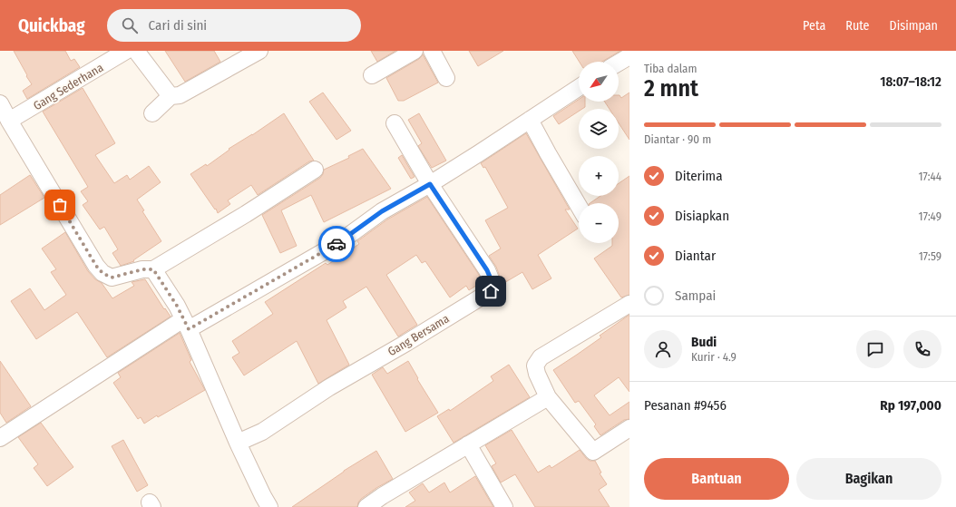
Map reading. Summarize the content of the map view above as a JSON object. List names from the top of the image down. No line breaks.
{"streets":{"street":["Gang Sederhana","Gang Bersama"]},"north":"bottom left","page":{"header":"Quickbag","search":"Cari di sini","nav":["Peta","Rute","Disimpan"],"heading":["2 mnt","Tiba dalam","18:07–18:12"],"panel":["Budi","Kurir · 4.9","Pesanan #9456","Rp 197,000"],"map_buttons":["+","−"],"bar":"Diantar · 90 m","list":[["Diterima","17:44"],["Disiapkan","17:49"],["Diantar","17:59"],"Sampai"],"buttons":["Bantuan","Bagikan"]}}
